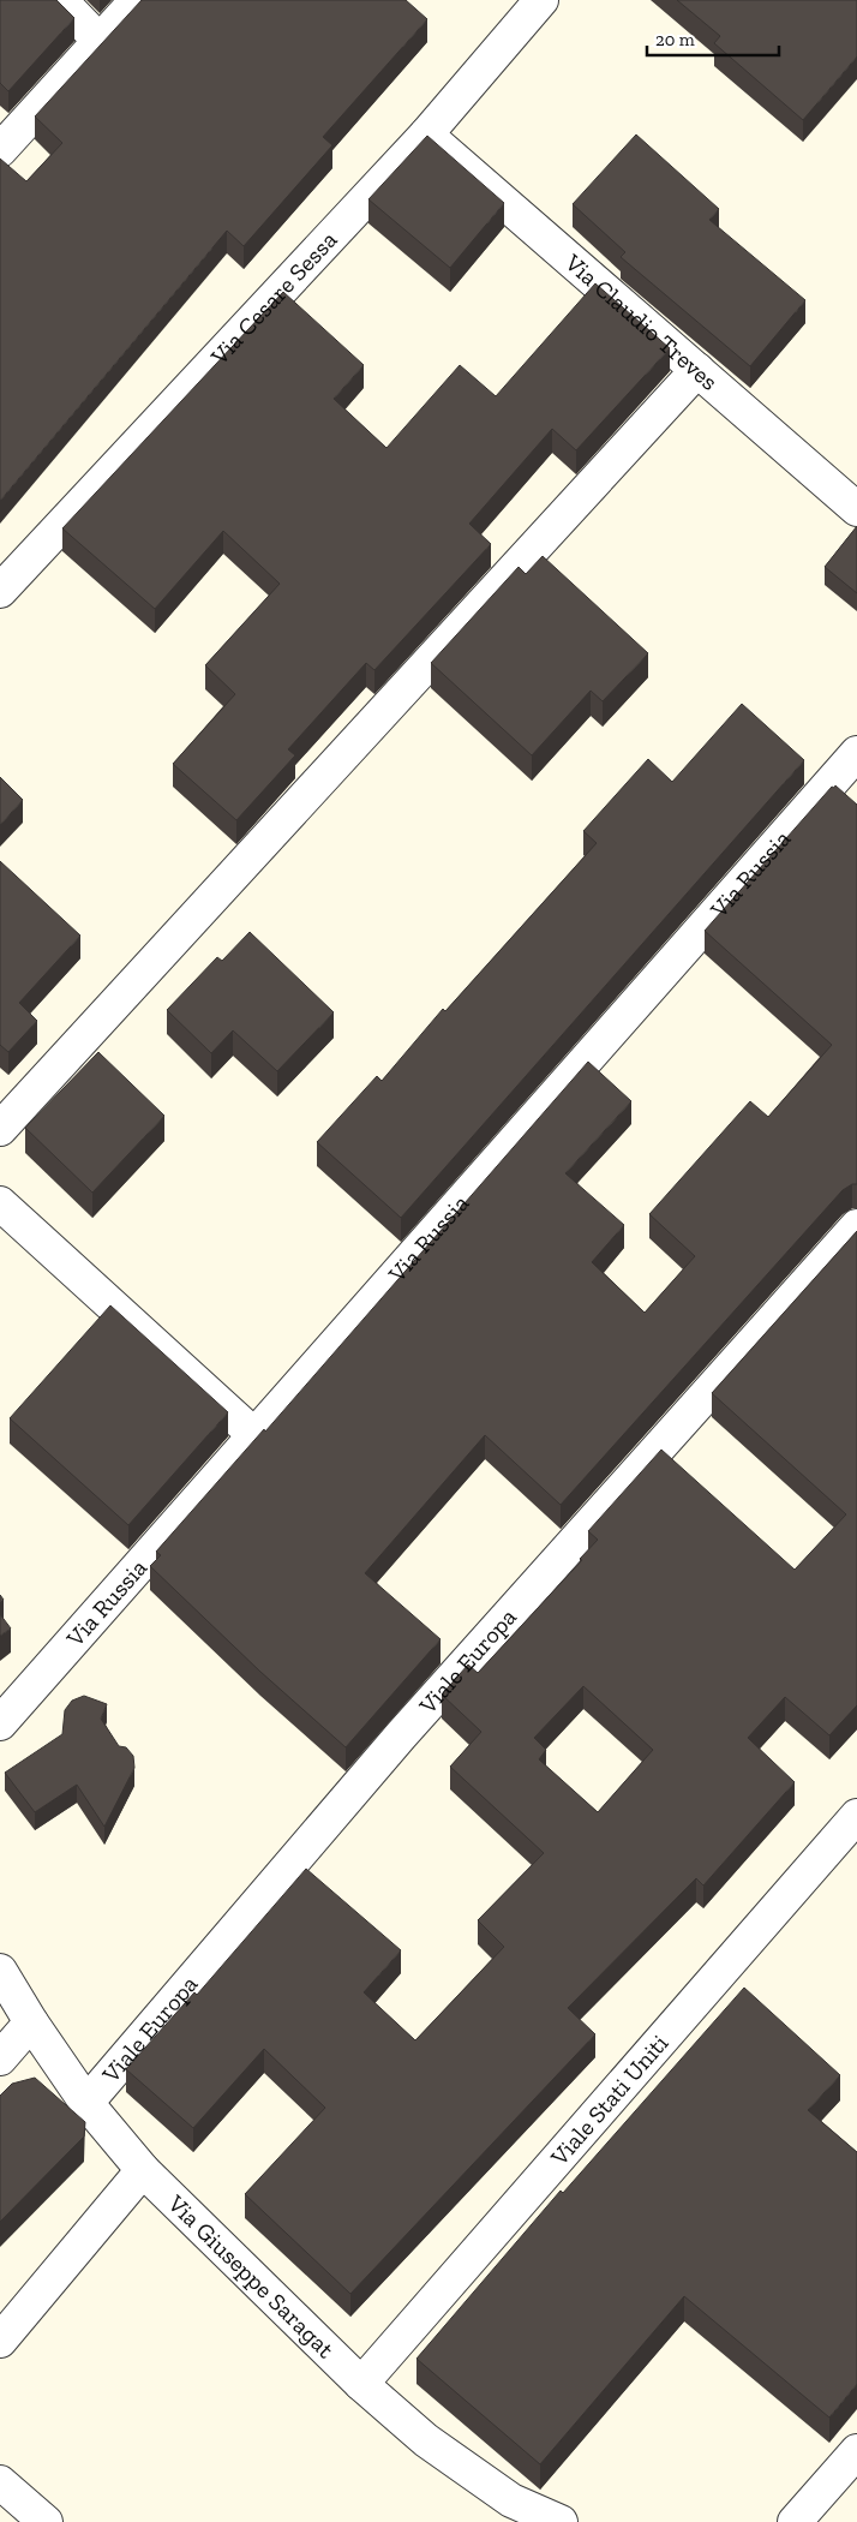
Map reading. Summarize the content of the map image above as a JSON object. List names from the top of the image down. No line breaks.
{"streets":{"street":["Via Cesare Sessa","Via Claudio Treves","Via Russia","Viale Europa","Viale Stati Uniti","Via Giuseppe Saragat"]},"crossings":[["Via Cesare Sessa","Via Claudio Treves"],["Viale Europa","Via Giuseppe Saragat"],["Viale Stati Uniti","Via Giuseppe Saragat"]],"scale_bar":"20 m"}
